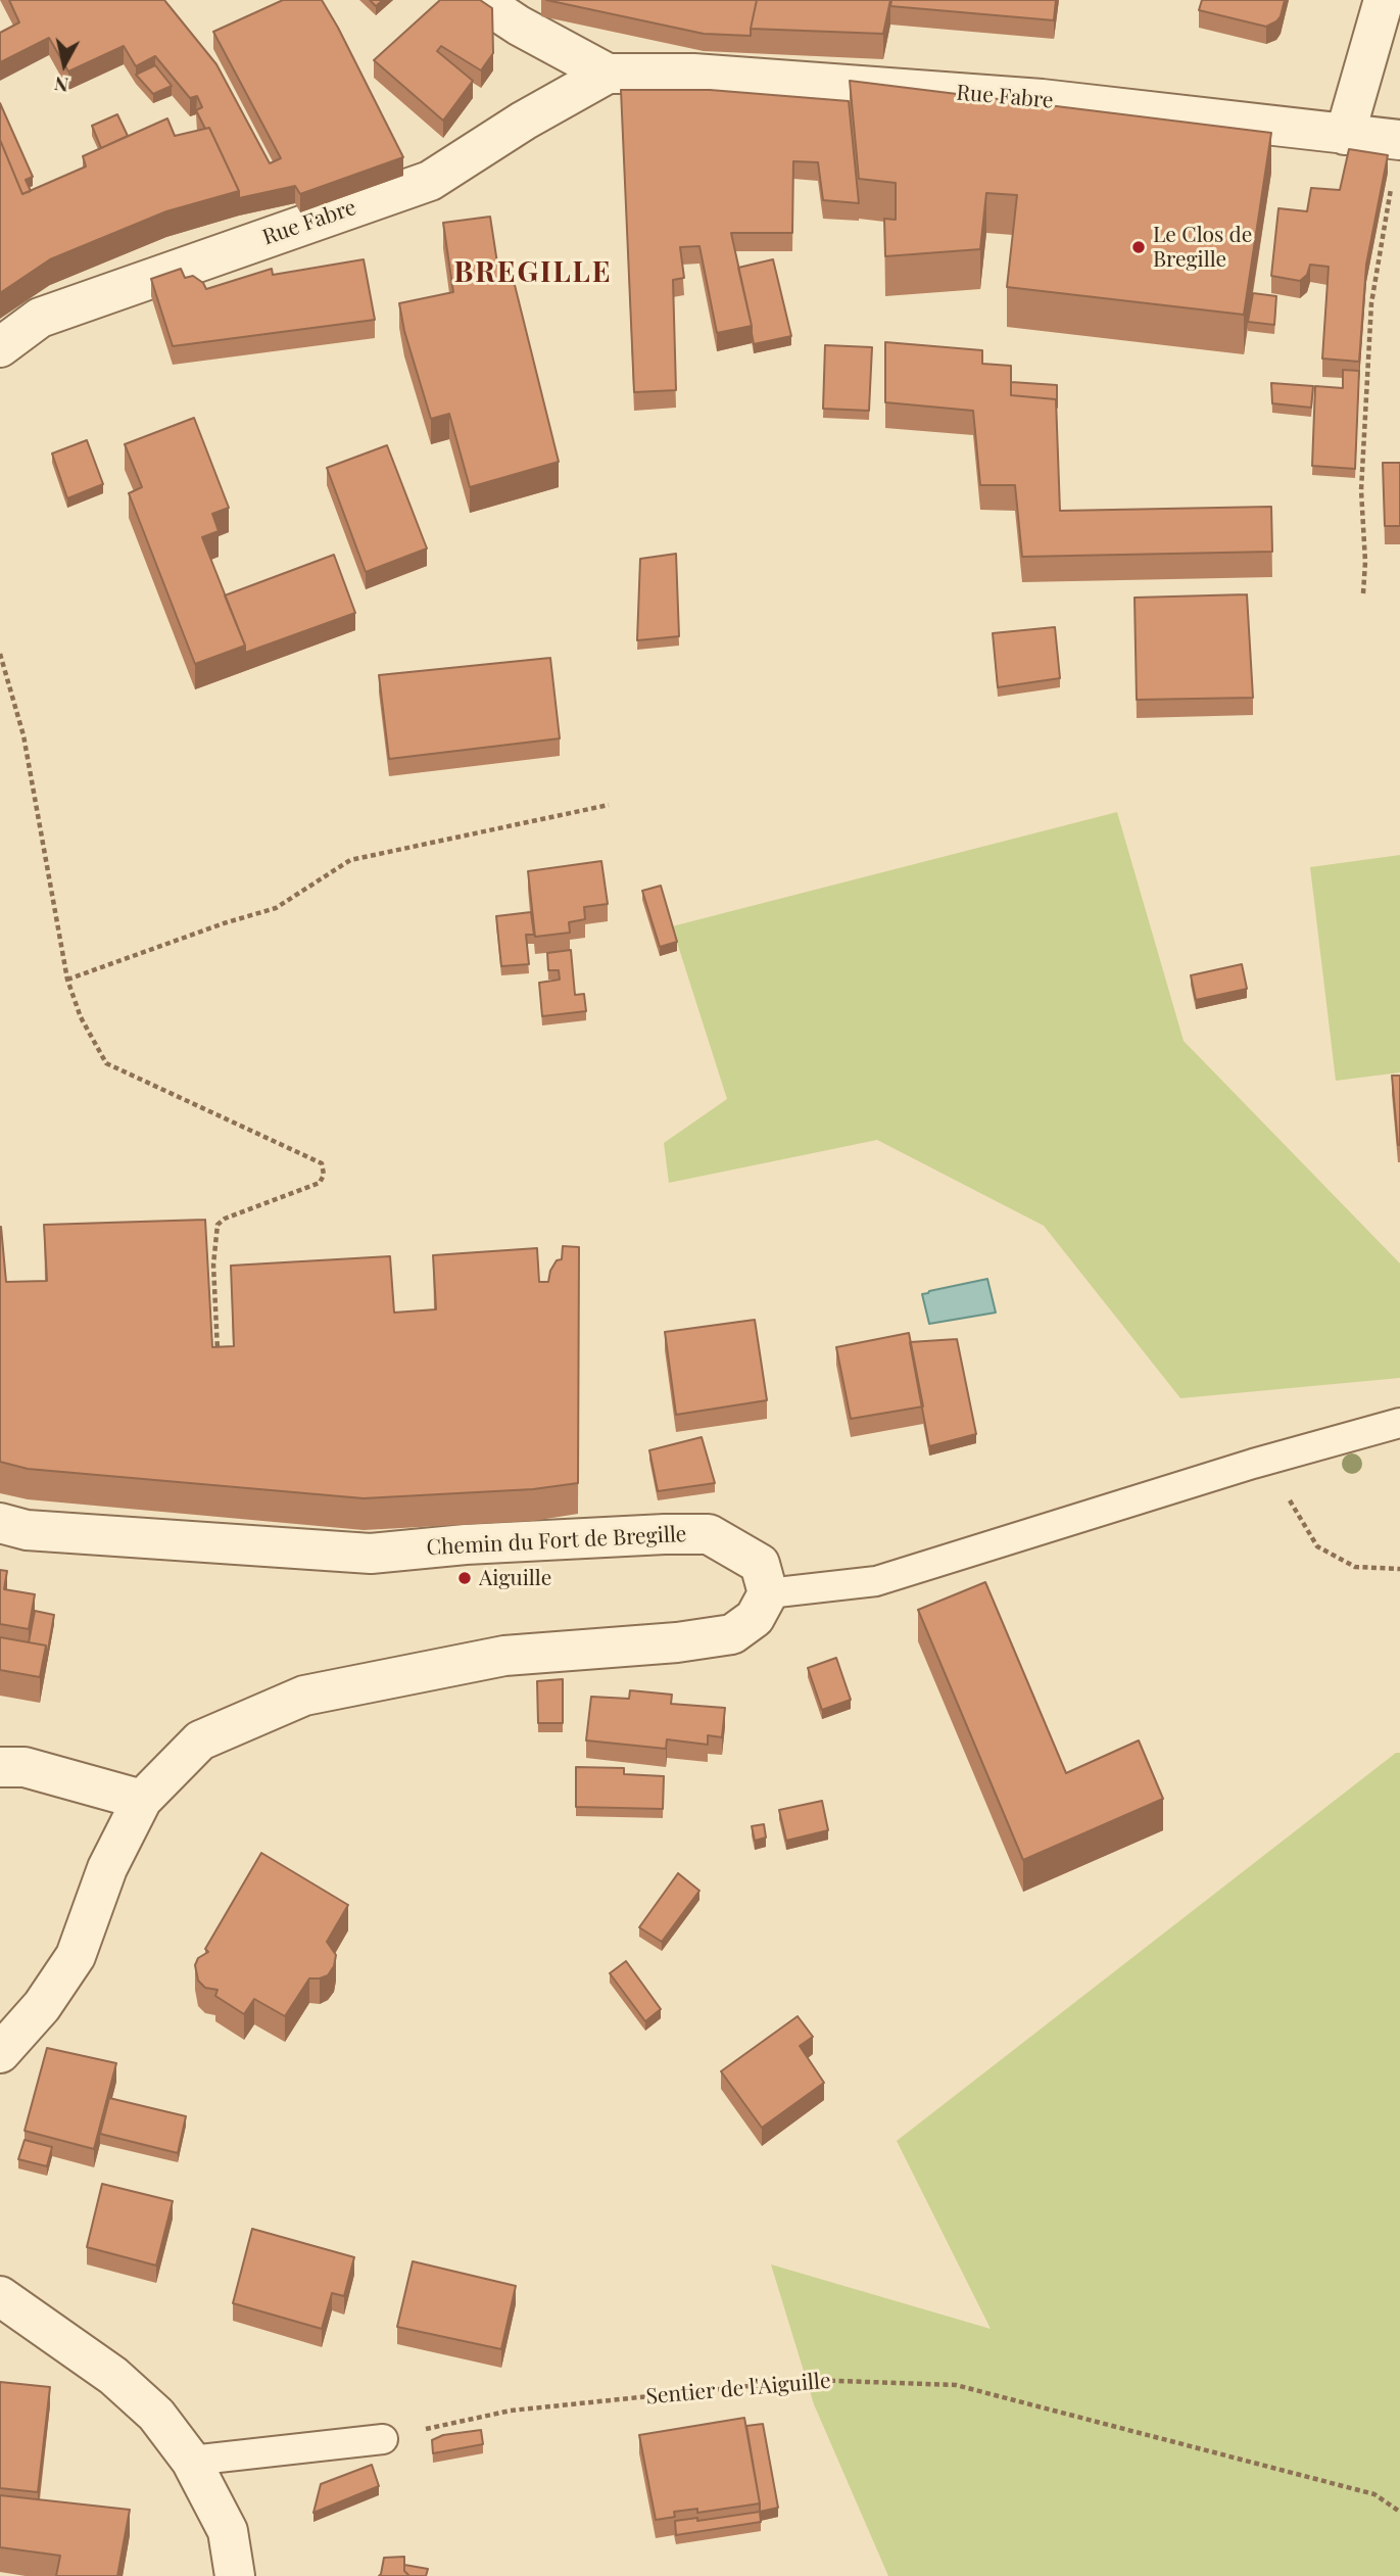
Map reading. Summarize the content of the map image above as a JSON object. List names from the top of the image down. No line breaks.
{"streets":{"street":["Rue Fabre","Chemin du Fort de Bregille"],"path":["Sentier de l'Aiguille"]},"districts":["BREGILLE"],"places":["Le Clos de Bregille","Aiguille"],"north":"bottom"}
